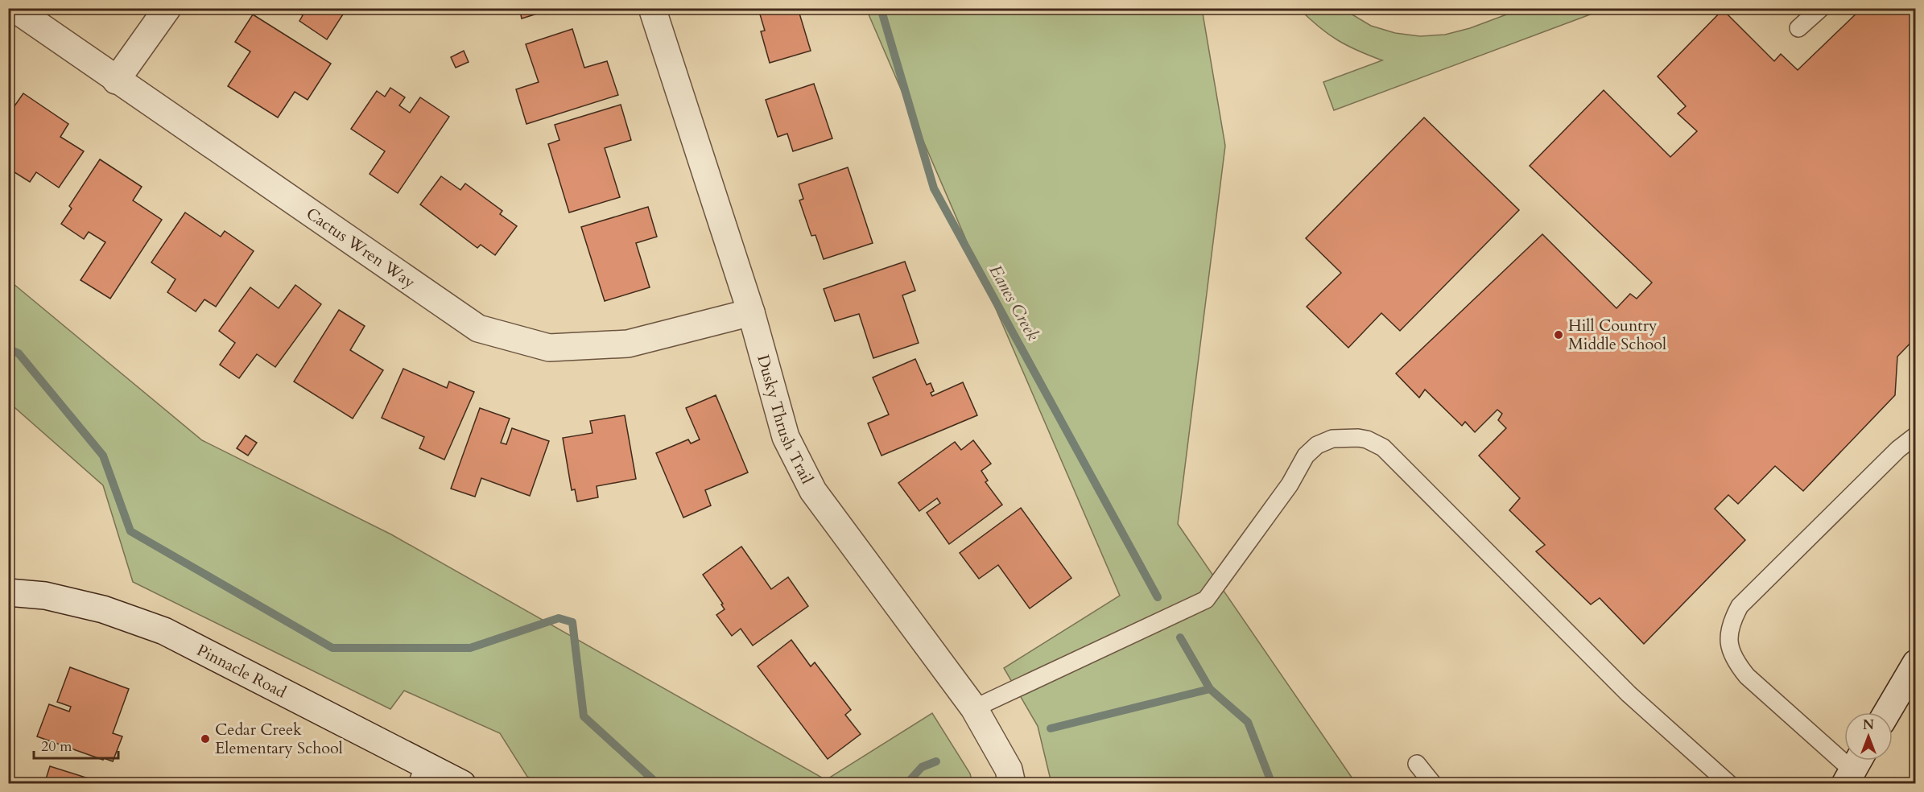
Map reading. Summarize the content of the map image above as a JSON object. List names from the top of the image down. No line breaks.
{"streets":{"street":["Cactus Wren Way","Dusky Thrush Trail","Pinnacle Road"]},"crossings":[["Cactus Wren Way","Dusky Thrush Trail"]],"water":["Eanes Creek"],"places":["Hill Country Middle School","Cedar Creek Elementary School"],"scale_bar":"20 m","north":"top"}
